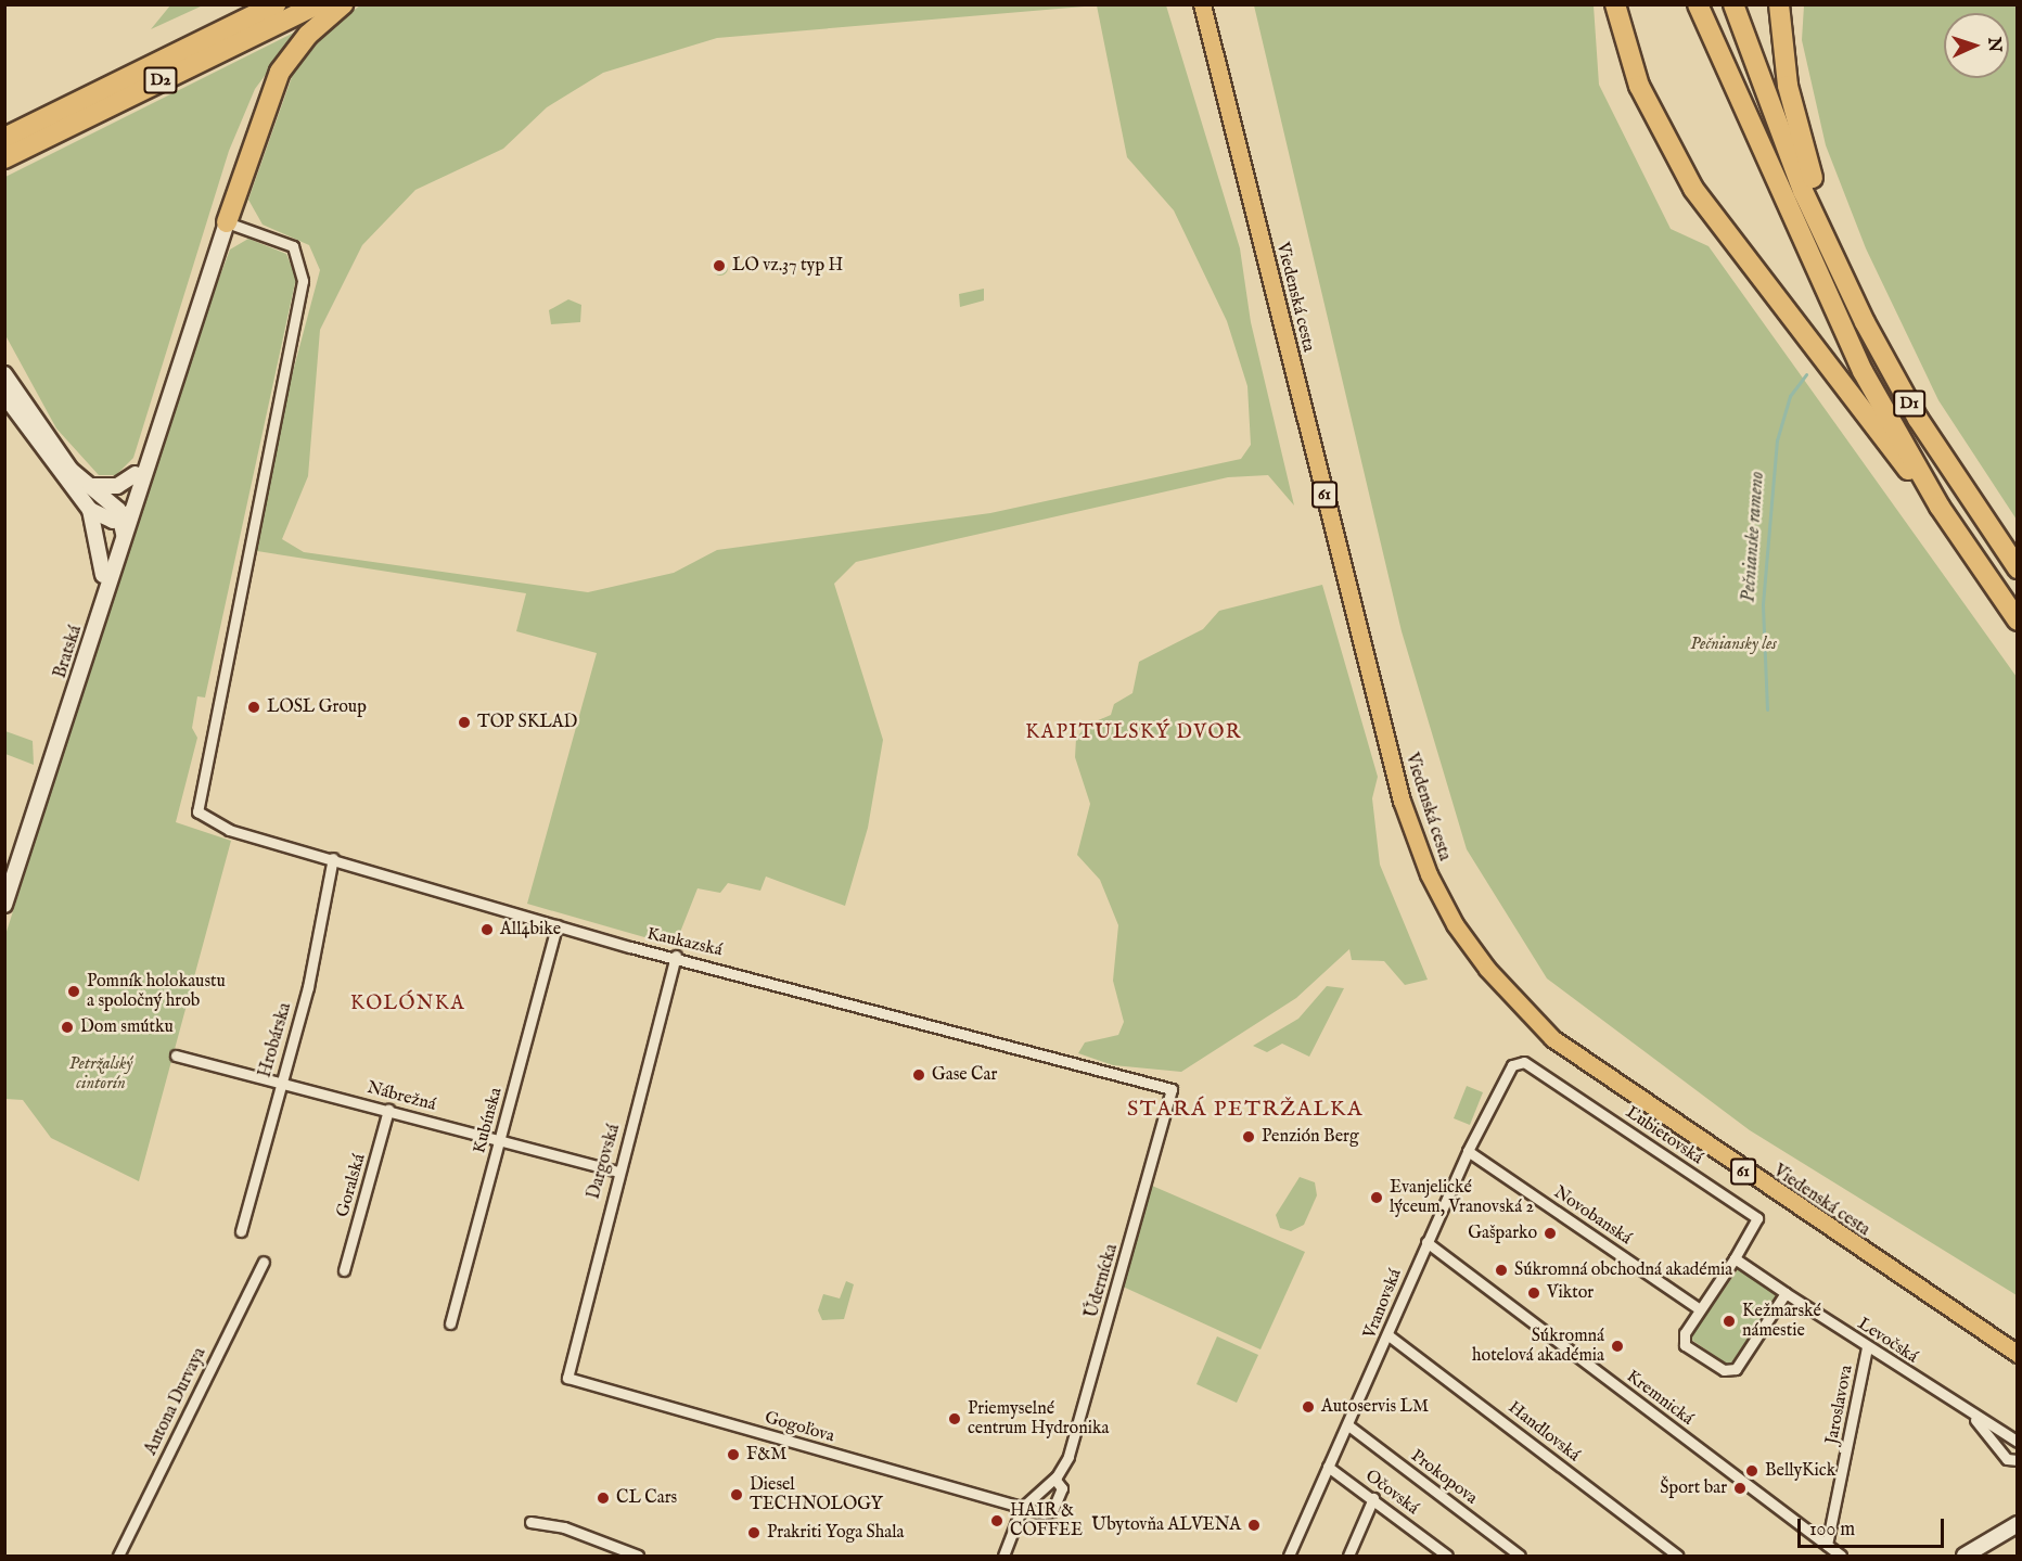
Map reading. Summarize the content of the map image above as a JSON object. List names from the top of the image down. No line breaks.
{"streets":{"highway":["D2","D1"],"main road":["Viedenská cesta","61","Bratská"],"street":["Kaukazská","Hrobárska","Nábrežná","Kubínska","Ľubietovská","Dargovská","Goralská","Novobanská","Údernícka","Vranovská","Levočská","Kremnická","Antona Durvaya","Jaroslavova","Gogoľova","Handlovská","Prokopova","Očovská"]},"crossings":[["Bratská","Kaukazská"],["Kaukazská","Hrobárska"],["Kaukazská","Kubínska"],["Kaukazská","Dargovská"],["Kaukazská","Údernícka"],["Hrobárska","Nábrežná"],["Nábrežná","Kubínska"],["Nábrežná","Dargovská"],["Nábrežná","Goralská"],["Ľubietovská","Vranovská"],["Dargovská","Gogoľova"],["Novobanská","Vranovská"],["Údernícka","Gogoľova"],["Vranovská","Kremnická"],["Vranovská","Handlovská"],["Vranovská","Prokopova"],["Vranovská","Očovská"],["Levočská","Jaroslavova"],["Kremnická","Jaroslavova"]],"districts":["KAPITULSKÝ DVOR","KOLÓNKA","STARÁ PETRŽALKA"],"water":["Pečnianske rameno"],"parks":["Pečniansky les","Petržalský cintorín"],"places":["LO vz.37 typ H","LOSL Group","TOP SKLAD","All4bike","Pomník holokaustu a spoločný hrob","Dom smútku","Gase Car","Penzión Berg","Evanjelické lýceum, Vranovská 2","Gašparko","Súkromná obchodná akadémia","Viktor","Kežmarské námestie","Súkromná hotelová akadémia","Autoservis LM","Priemyselné centrum Hydronika","F&M","BellyKick","Šport bar","Diesel TECHNOLOGY","CL Cars","HAIR & COFFEE","Ubytovňa ALVENA","Prakriti Yoga Shala"],"scale_bar":"100 m","north":"right"}
